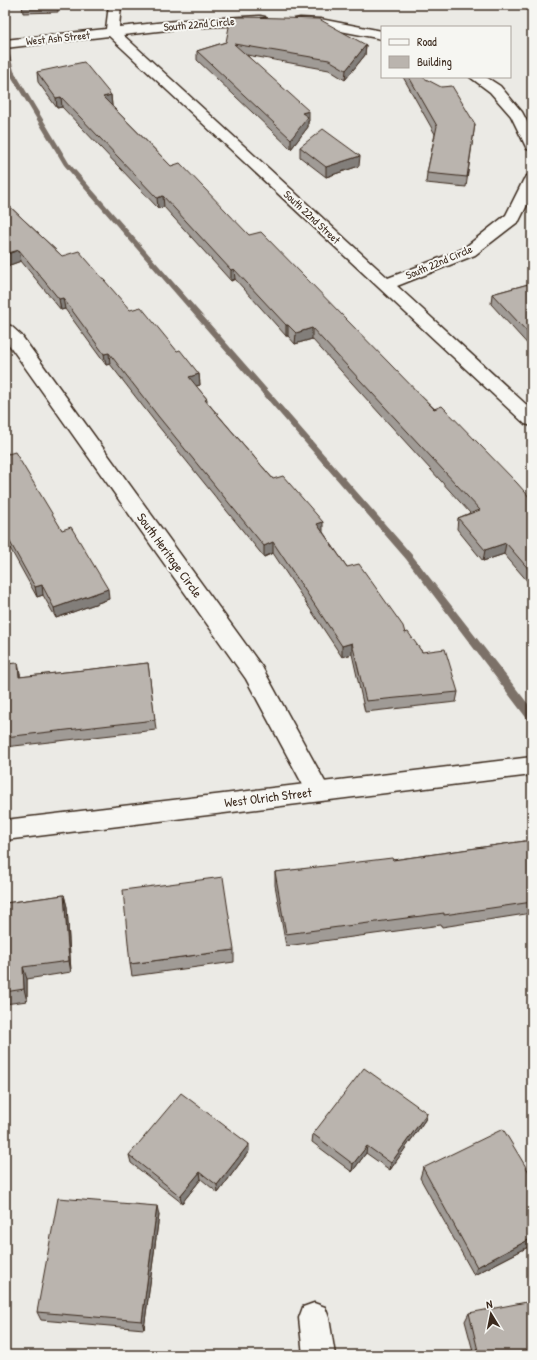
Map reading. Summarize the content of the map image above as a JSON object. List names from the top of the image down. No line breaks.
{"streets":{"street":["South 22nd Circle","West Ash Street","South 22nd Street","South Heritage Circle","West Olrich Street"]},"crossings":[["South 22nd Circle","West Ash Street"],["South 22nd Circle","South 22nd Street"],["West Ash Street","South 22nd Street"],["South Heritage Circle","West Olrich Street"]],"legend":["Road","Building"],"north":"top"}
